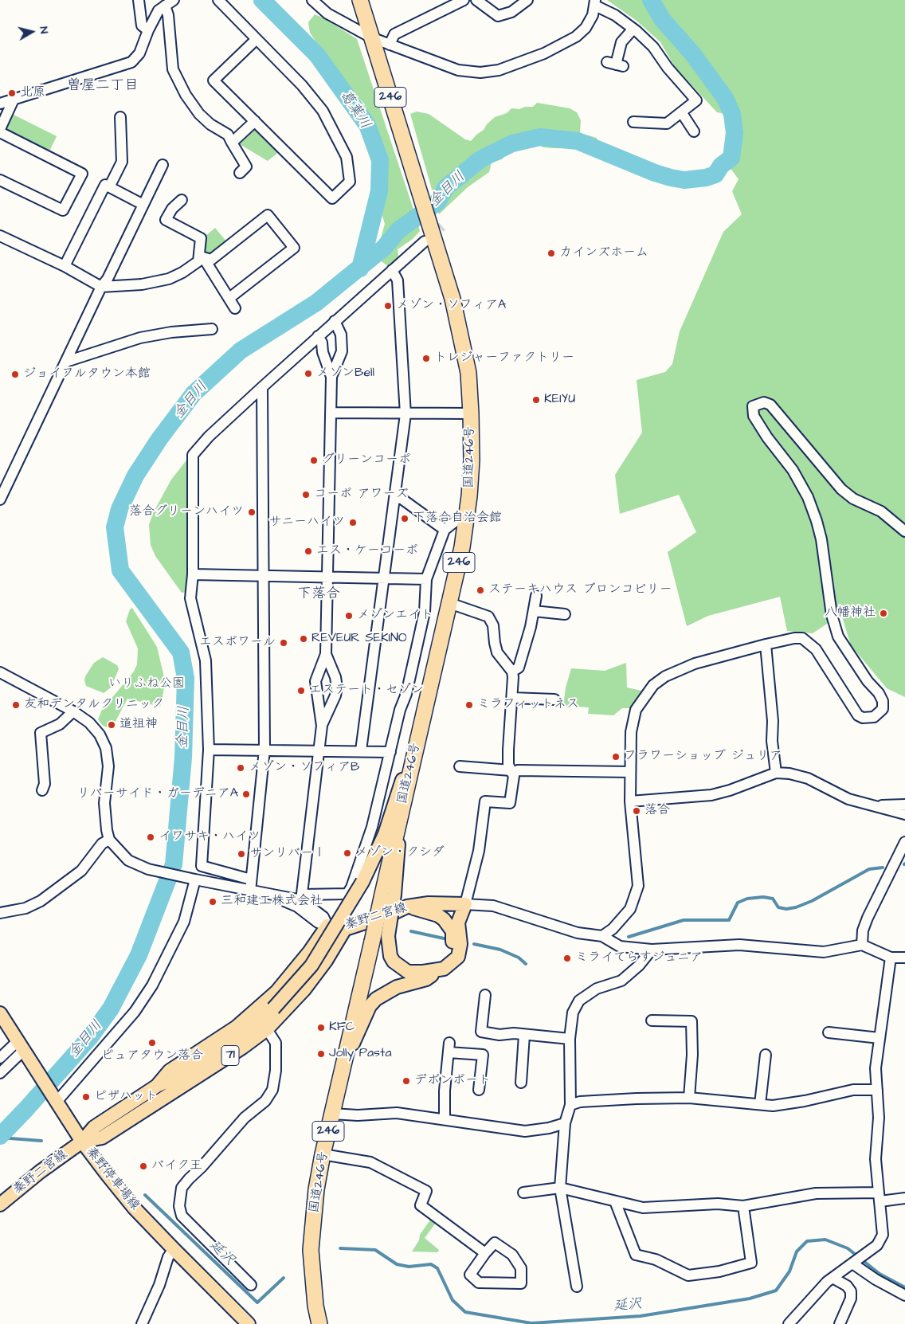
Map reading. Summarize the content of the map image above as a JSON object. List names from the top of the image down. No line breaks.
{"streets":{"highway":["246","国道246号"],"main road":["秦野二宮線","71","秦野停車場線"]},"crossings":[["246","国道246号"],["国道246号","71"],["秦野二宮線","71"],["秦野二宮線","秦野停車場線"],["71","秦野停車場線"]],"districts":["曽屋二丁目","下落合"],"water":["葛葉川","金目川","延沢"],"parks":["いりふね公園"],"places":["北原","カインズホーム","メゾン・ソフィアA","トレジャーファクトリー","メゾンBell","ジョイフルタウン本館","KEIYU","グリーンコーポ","コーポ アワーズ","落合グリーンハイツ","下落合自治会館","サニーハイツ","エス・ケーコーポ","ステーキハウス ブロンコビリー","八幡神社","メゾンエイト","REVEUR SEKINO","エスポワール","エステート・セゾン","友和デンタルクリニック","ミラフィットネス","道祖神","フラワーショップ ジュリア","メゾン・ソフィアB","リバーサイド・ガーデニアA","落合","イワサキ・ハイツ","メゾン・クシダ","サンリバーⅠ","三和建工株式会社","ミライてらすジュニア","KFC","ピュアタウン落合","Jolly Pasta","デボンポート","ピザハット","バイク王"],"north":"right"}
